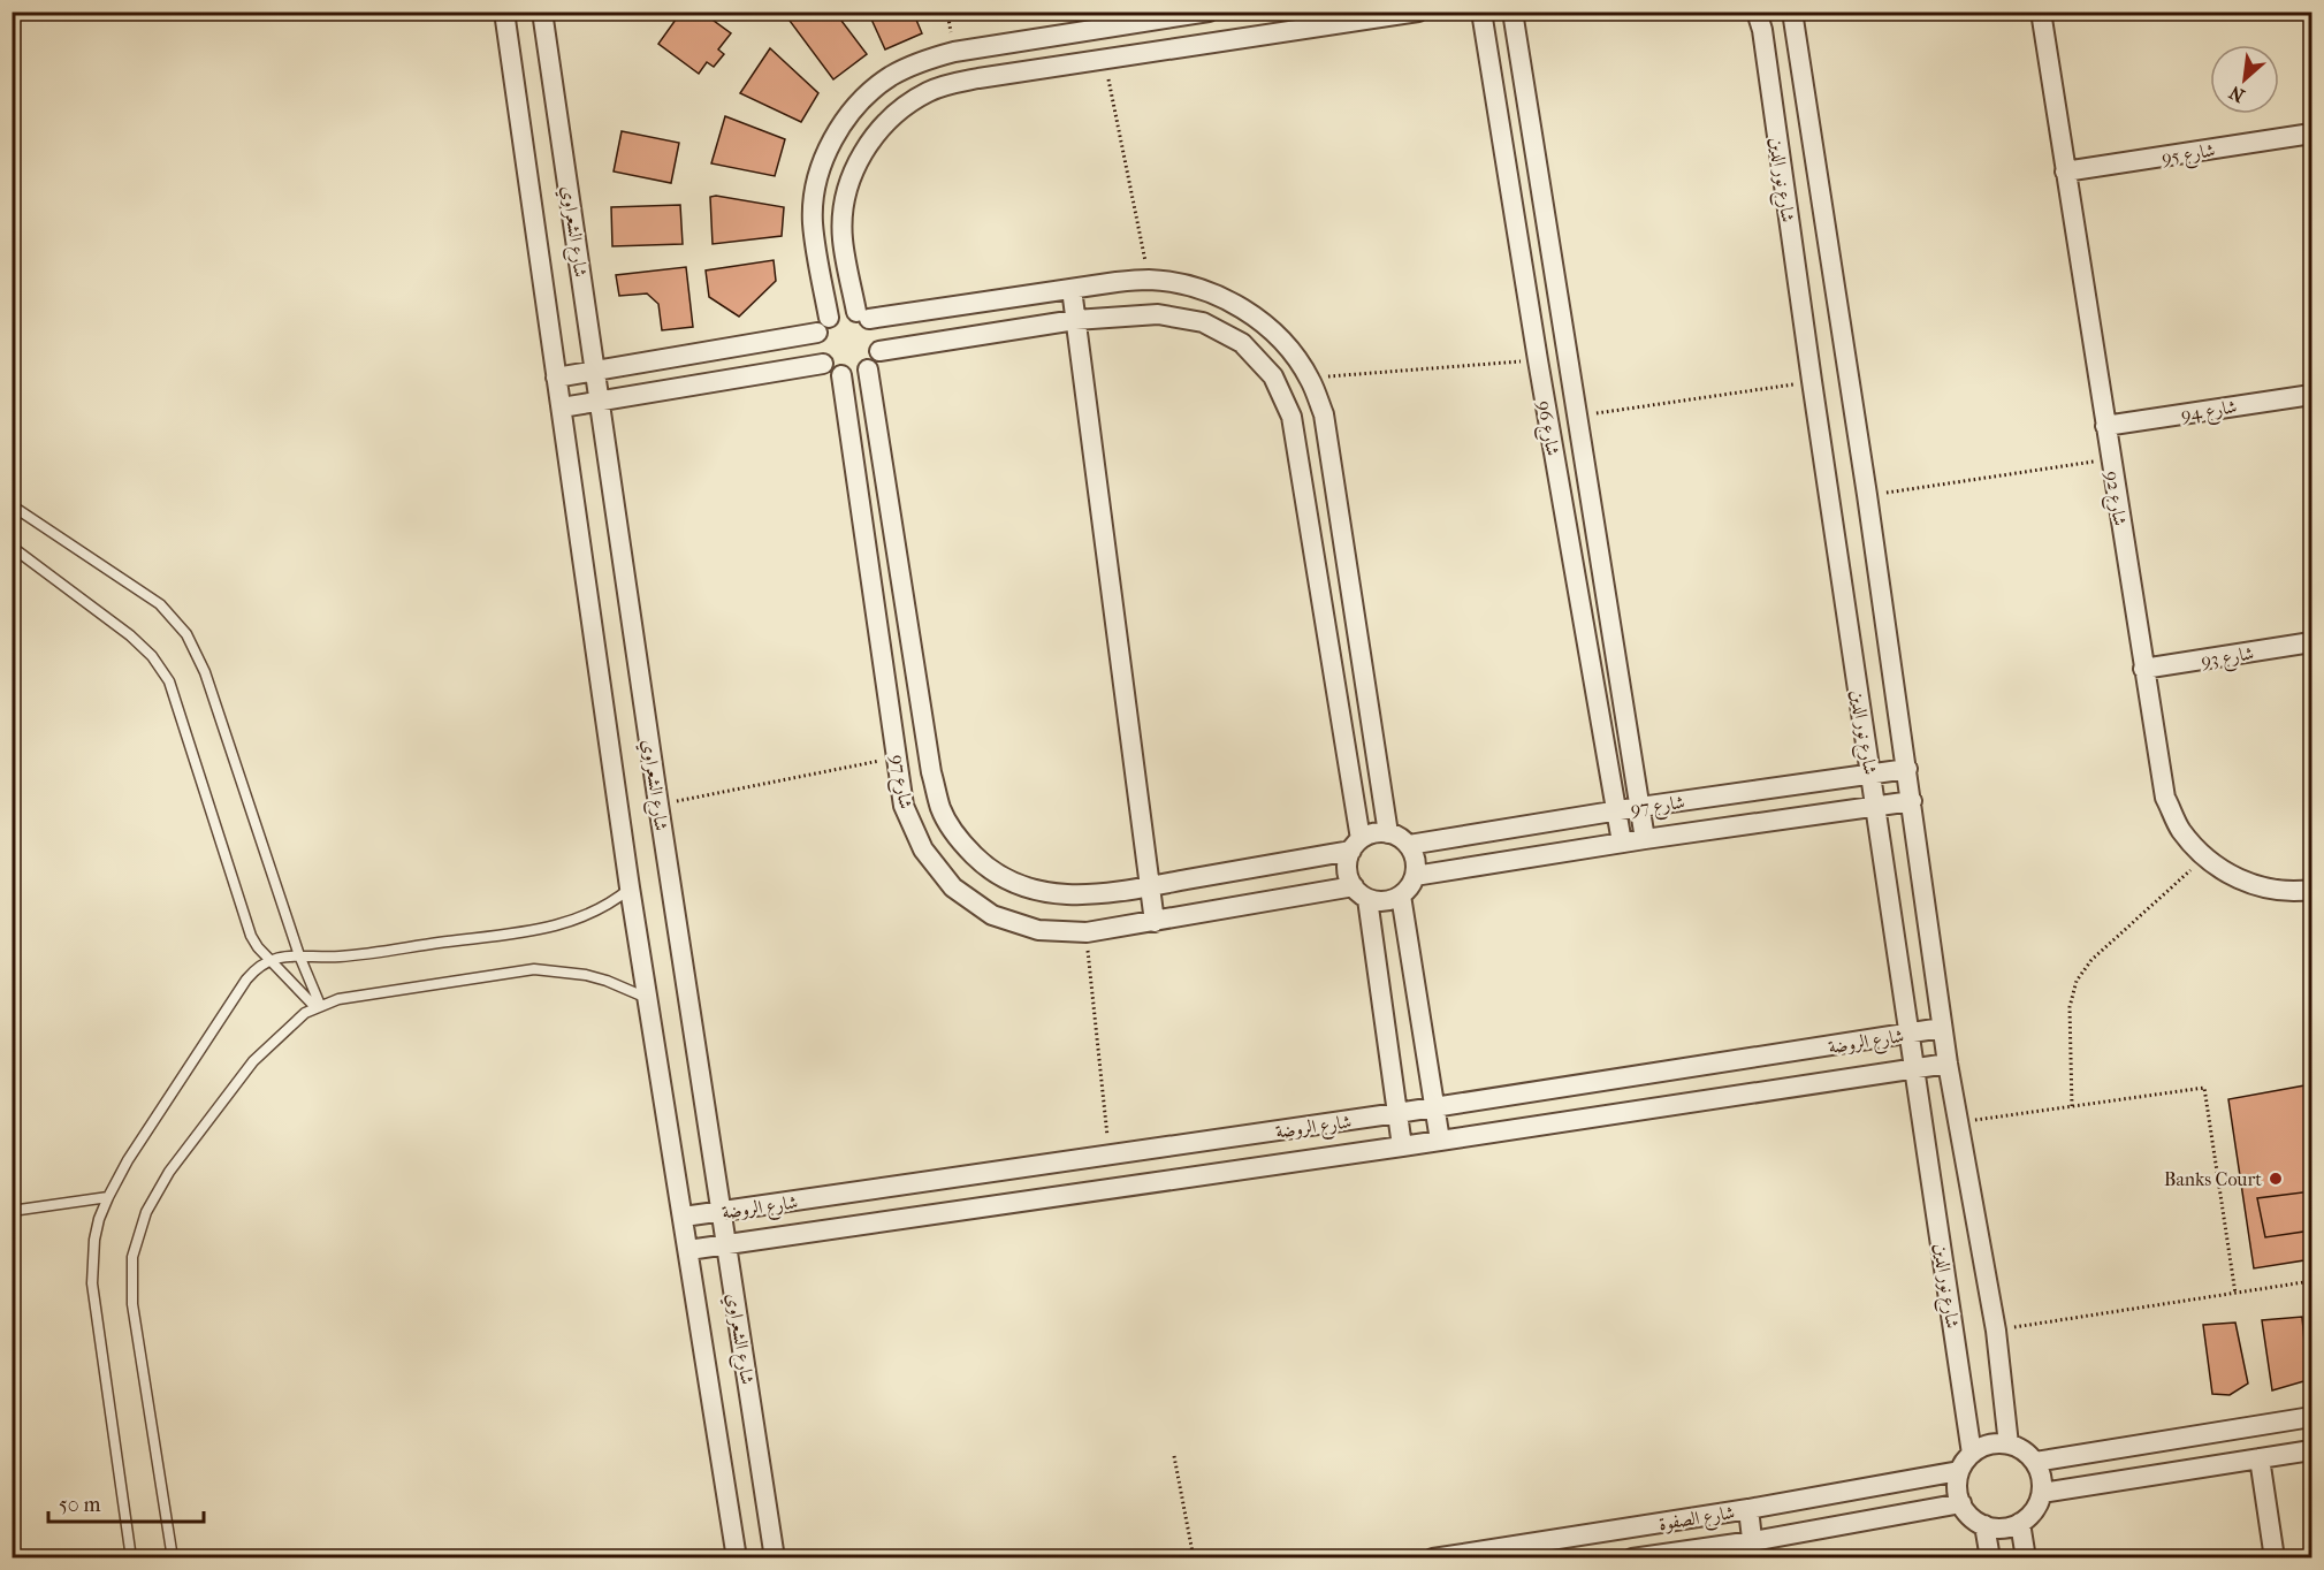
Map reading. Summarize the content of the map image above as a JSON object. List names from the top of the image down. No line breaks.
{"streets":{"street":["شارع 95","شارع نور الدين","شارع الشعراوي","شارع 94","شارع 96","شارع 92","شارع 93","شارع 97","شارع الروضة","شارع الصفوة"]},"crossings":[["شارع 95","شارع 92"],["شارع نور الدين","شارع 97"],["شارع نور الدين","شارع الروضة"],["شارع نور الدين","شارع الصفوة"],["شارع الشعراوي","شارع الروضة"],["شارع 94","شارع 92"],["شارع 96","شارع 97"],["شارع 92","شارع 93"]],"places":["Banks Court"],"scale_bar":"50 m","north":"bottom left"}
